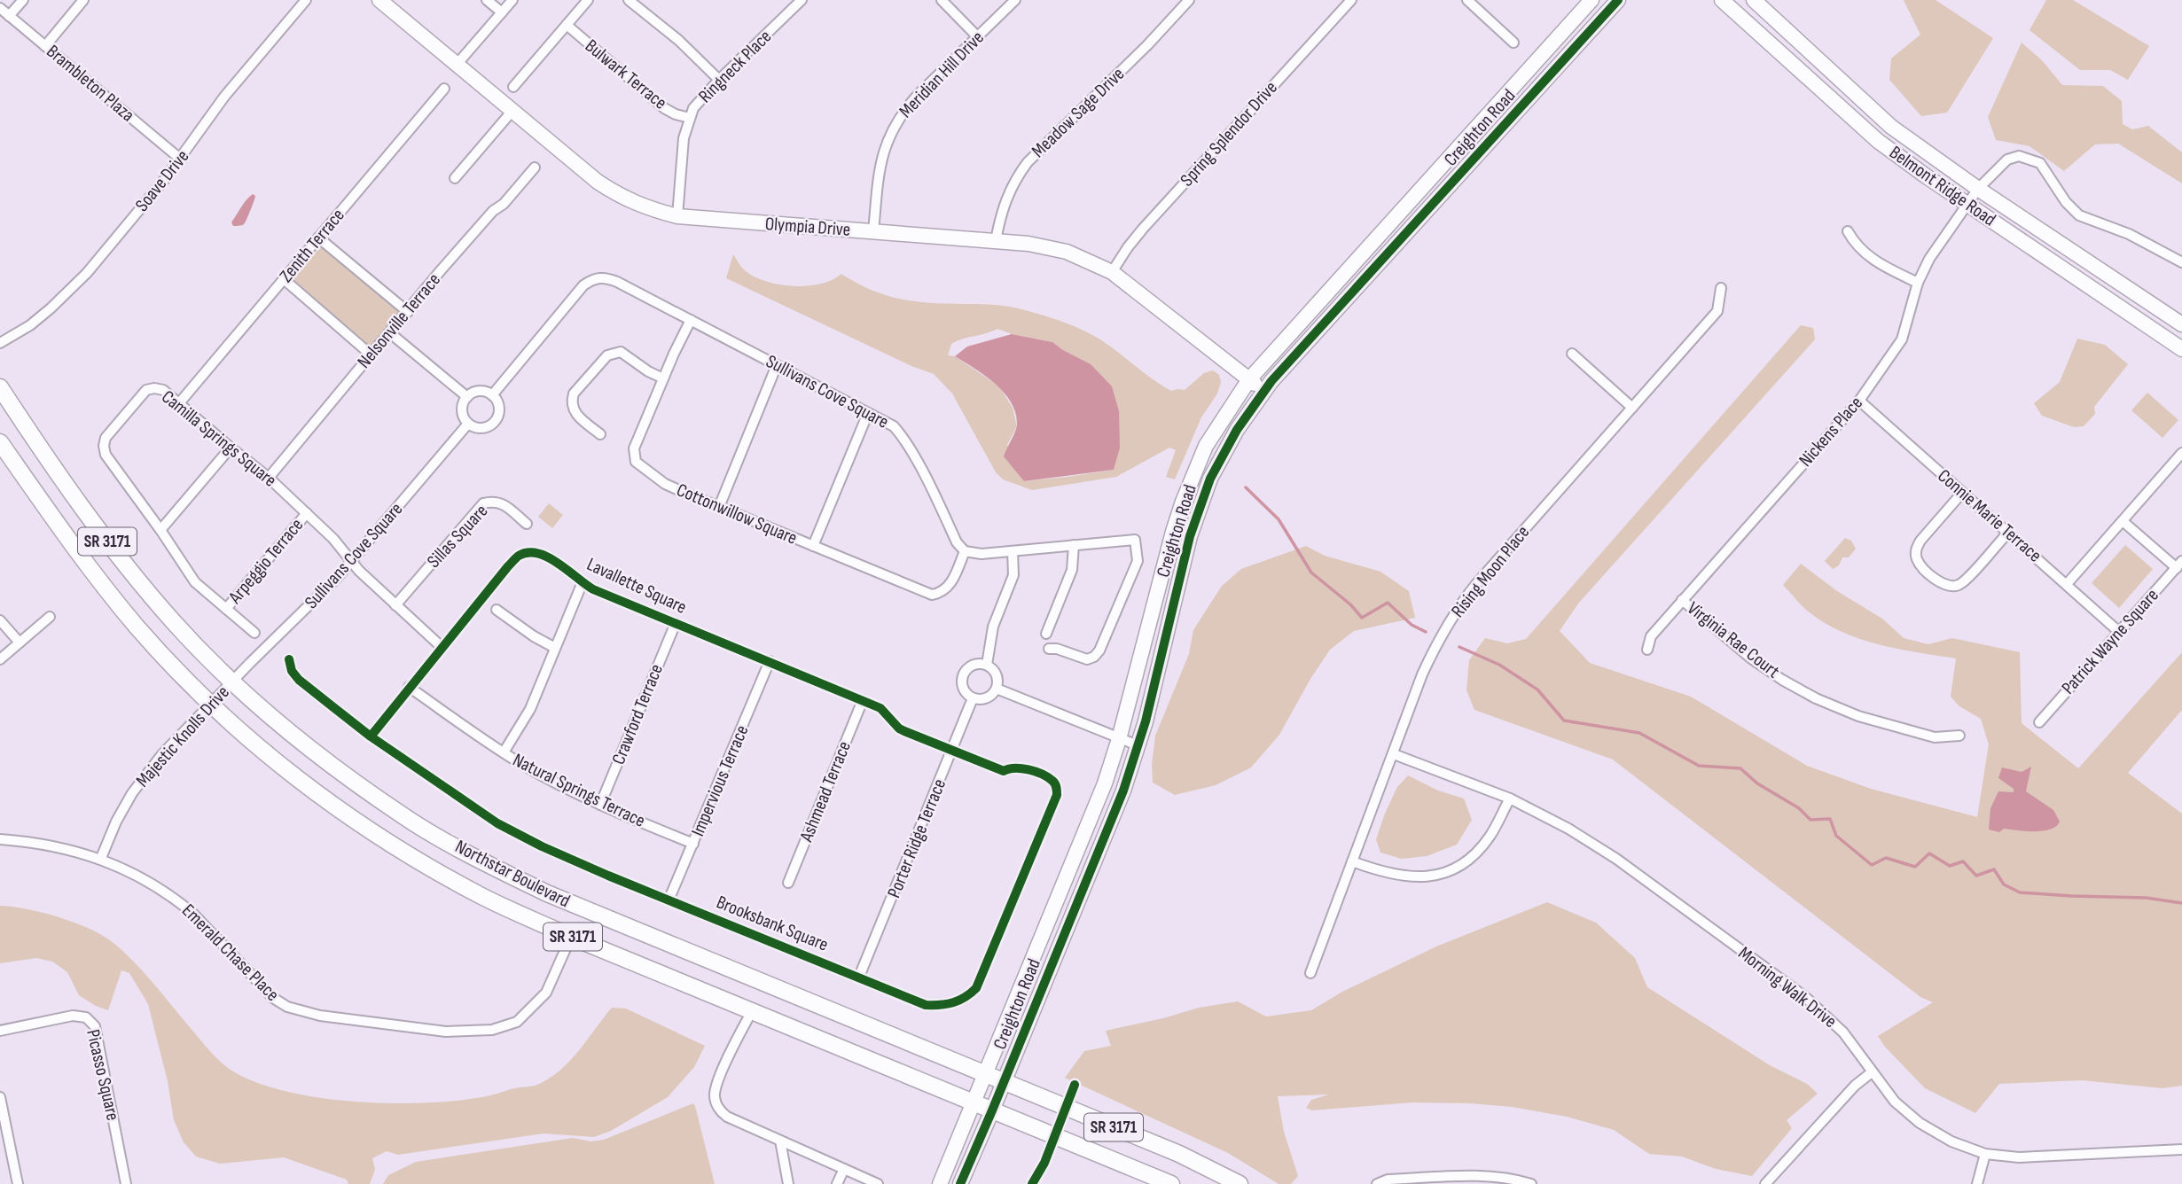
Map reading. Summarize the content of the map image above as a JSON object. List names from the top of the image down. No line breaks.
{"streets":{"main road":["SR 3171","Northstar Boulevard"],"street":["Ringneck Place","Bulwark Terrace","Meridian Hill Drive","Brambleton Plaza","Meadow Sage Drive","Creighton Road","Spring Splendor Drive","Soave Drive","Belmont Ridge Road","Olympia Drive","Zenith Terrace","Nelsonville Terrace","Sullivans Cove Square","Nickens Place","Camilla Springs Square","Cottonwillow Square","Connie Marie Terrace","Sillas Square","Arpeggio Terrace","Rising Moon Place","Lavallette Square","Virginia Rae Court","Patrick Wayne Square","Crawford Terrace","Majestic Knolls Drive","Impervious Terrace","Natural Springs Terrace","Ashmead Terrace","Porter Ridge Terrace","Brooksbank Square","Emerald Chase Place","Morning Walk Drive","Picasso Square"]},"crossings":[["Ringneck Place","Bulwark Terrace"],["Ringneck Place","Olympia Drive"],["Meridian Hill Drive","Olympia Drive"],["Brambleton Plaza","Soave Drive"],["Meadow Sage Drive","Olympia Drive"],["Creighton Road","Olympia Drive"],["Creighton Road","Northstar Boulevard"],["Spring Splendor Drive","Olympia Drive"],["Belmont Ridge Road","Nickens Place"],["Zenith Terrace","Camilla Springs Square"],["Nelsonville Terrace","Camilla Springs Square"],["Sullivans Cove Square","Camilla Springs Square"],["Sullivans Cove Square","Cottonwillow Square"],["Sullivans Cove Square","Majestic Knolls Drive"],["Sullivans Cove Square","Northstar Boulevard"],["Nickens Place","Connie Marie Terrace"],["Nickens Place","Virginia Rae Court"],["Camilla Springs Square","Sillas Square"],["Camilla Springs Square","Arpeggio Terrace"],["Camilla Springs Square","Lavallette Square"],["Connie Marie Terrace","Patrick Wayne Square"],["Rising Moon Place","Morning Walk Drive"],["Lavallette Square","Crawford Terrace"],["Lavallette Square","Impervious Terrace"],["Lavallette Square","Natural Springs Terrace"],["Lavallette Square","Ashmead Terrace"],["Lavallette Square","Porter Ridge Terrace"],["Lavallette Square","Brooksbank Square"],["Crawford Terrace","Natural Springs Terrace"],["Majestic Knolls Drive","Northstar Boulevard"],["Majestic Knolls Drive","Emerald Chase Place"],["Impervious Terrace","Natural Springs Terrace"],["Impervious Terrace","Brooksbank Square"],["Porter Ridge Terrace","Brooksbank Square"],["Northstar Boulevard","Emerald Chase Place"]]}
